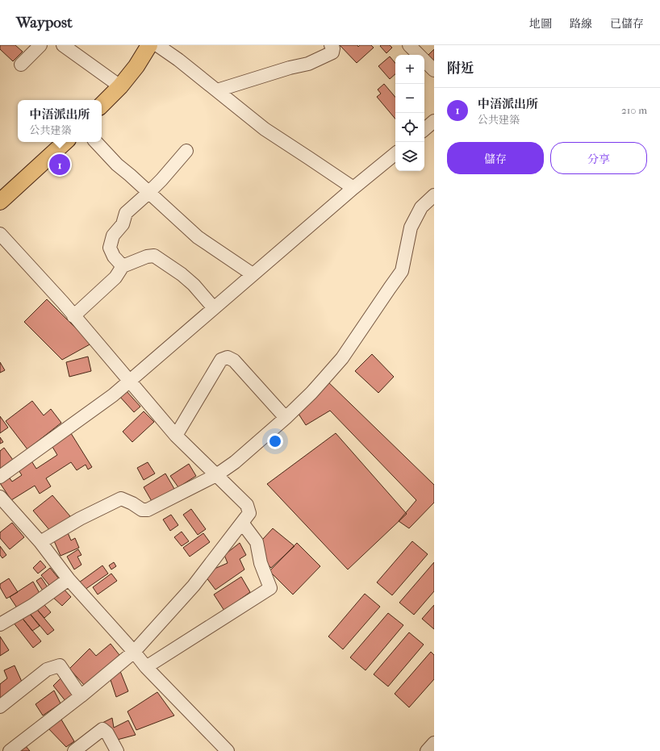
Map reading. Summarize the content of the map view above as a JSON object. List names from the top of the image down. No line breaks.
{"page":{"header":"Waypost","nav":["地圖","路線","已儲存"],"heading":"附近","map_buttons":["+","−"],"list":[{"mark":"1","name":"中浯派出所","note":"公共建築","value":"210 m"}],"popup":["中浯派出所","公共建築"],"buttons":["儲存","分享"],"pins":"1"}}
